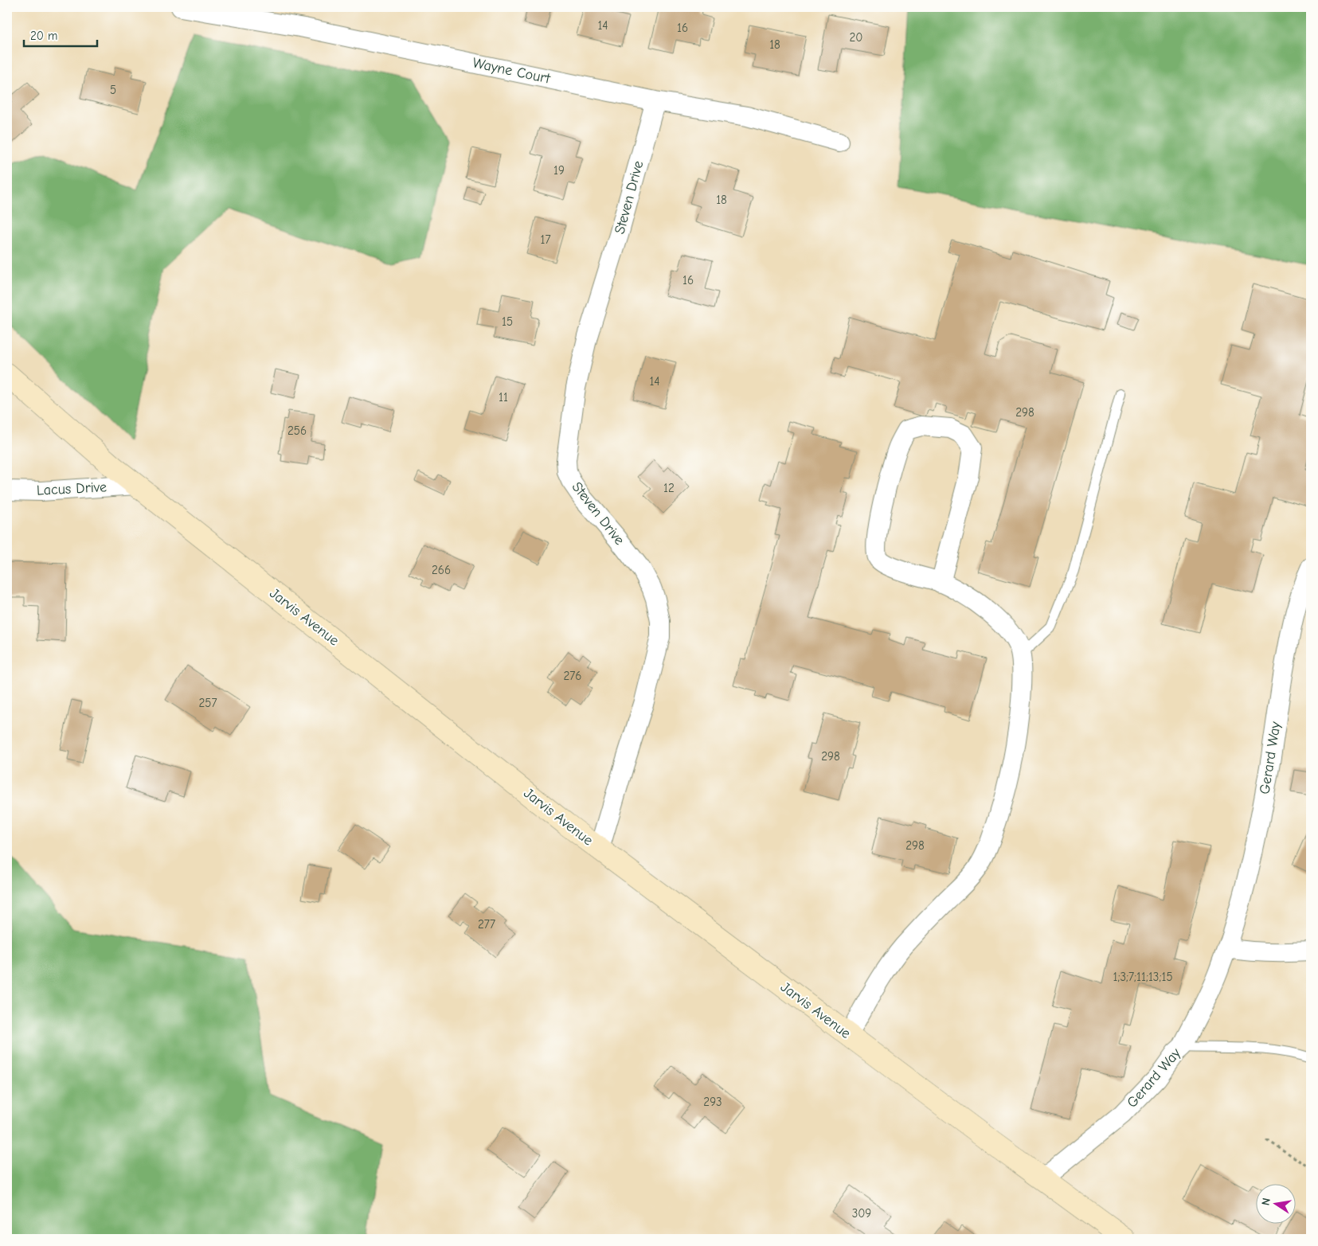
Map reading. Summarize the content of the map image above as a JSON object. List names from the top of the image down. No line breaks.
{"streets":{"street":["Wayne Court","Steven Drive","Lacus Drive","Jarvis Avenue","Gerard Way"]},"crossings":[["Wayne Court","Steven Drive"],["Steven Drive","Jarvis Avenue"],["Lacus Drive","Jarvis Avenue"],["Jarvis Avenue","Gerard Way"]],"house_numbers":["14","16","20","18","5","19","18","17","16","15","14","11","298","256","12","266","276","257","298","298","277","1;3;7;11;13;15","293","309"],"scale_bar":"20 m","north":"left"}
